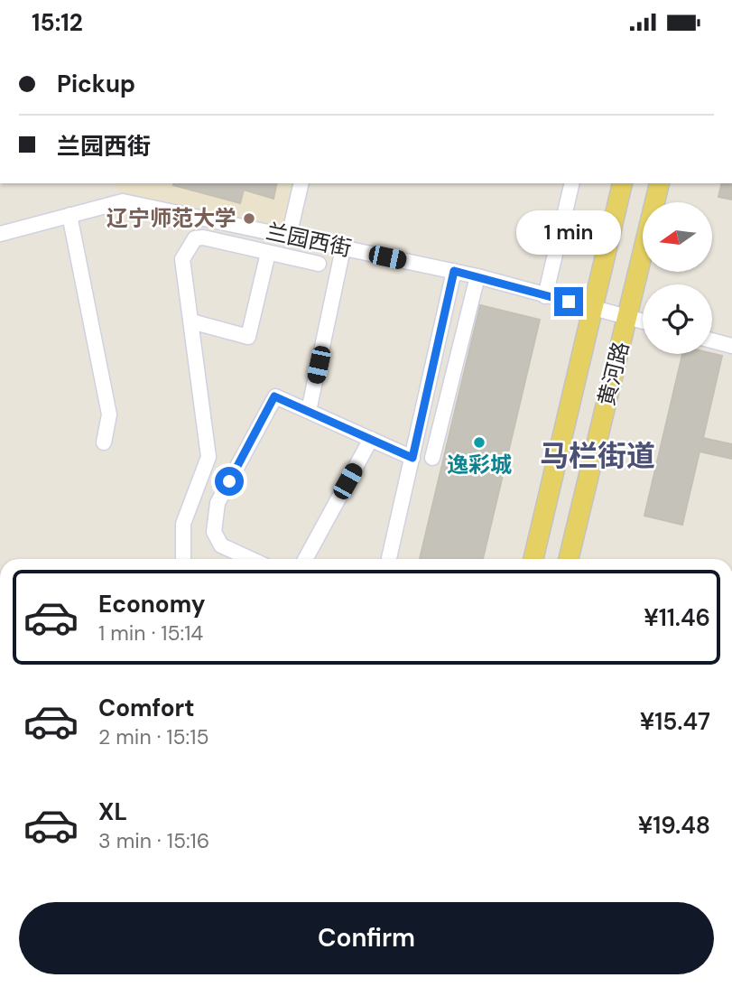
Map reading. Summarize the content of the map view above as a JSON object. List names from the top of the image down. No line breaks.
{"streets":{"main road":["黄河路"],"street":["兰园西街"]},"crossings":[["兰园西街","黄河路"]],"districts":["马栏街道"],"places":["辽宁师范大学","逸彩城"],"north":"left","page":{"status":"15:12","banner":["Pickup","兰园西街"],"bubble":"1 min","list":[{"name":"Economy","note":"1 min · 15:14","value":"¥11.46"},{"name":"Comfort","note":"2 min · 15:15","value":"¥15.47"},{"name":"XL","note":"3 min · 15:16","value":"¥19.48"}],"buttons":"Confirm"}}
